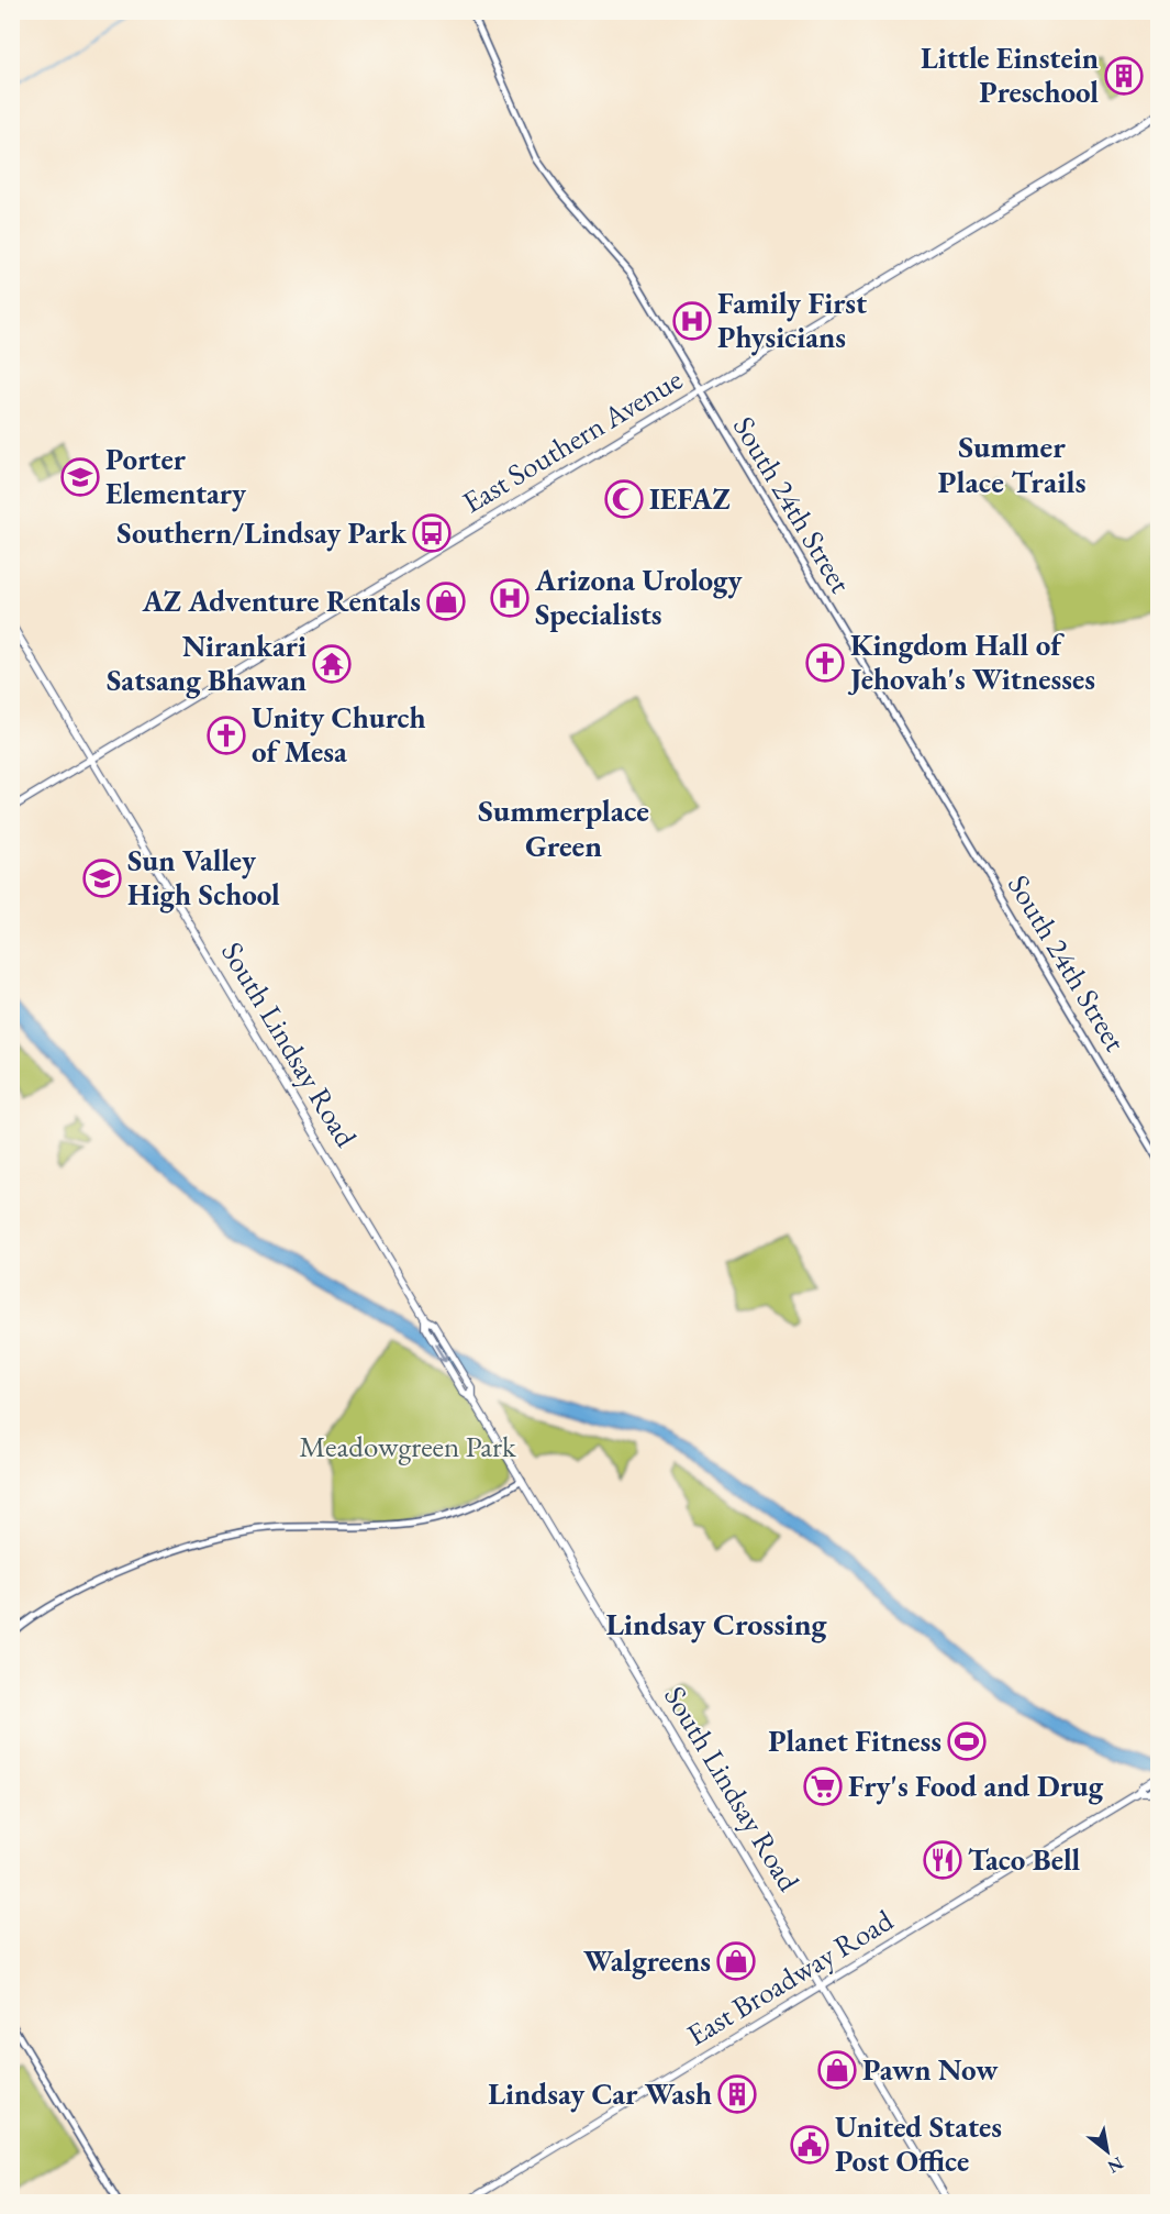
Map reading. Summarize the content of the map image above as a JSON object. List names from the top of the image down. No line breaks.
{"streets":{"main road":["East Southern Avenue","South Lindsay Road","East Broadway Road"],"street":["South 24th Street"]},"crossings":[["East Southern Avenue","South 24th Street"],["East Southern Avenue","South Lindsay Road"],["South Lindsay Road","East Broadway Road"]],"districts":["Summer Place Trails","Summerplace Green","Lindsay Crossing"],"parks":["Meadowgreen Park"],"places":{"building":["Little Einstein Preschool","Lindsay Car Wash"],"hospital":["Family First Physicians","Arizona Urology Specialists"],"school or university":["Porter Elementary","Sun Valley High School"],"mosque":["IEFAZ"],"bus stop":["Southern/Lindsay Park"],"shop":["AZ Adventure Rentals","Walgreens","Pawn Now"],"church":["Kingdom Hall of Jehovah's Witnesses","Unity Church of Mesa"],"temple":["Nirankari Satsang Bhawan"],"sports":["Planet Fitness"],"supermarket":["Fry's Food and Drug"],"restaurant":["Taco Bell"],"public building":["United States Post Office"]},"north":"bottom right"}
